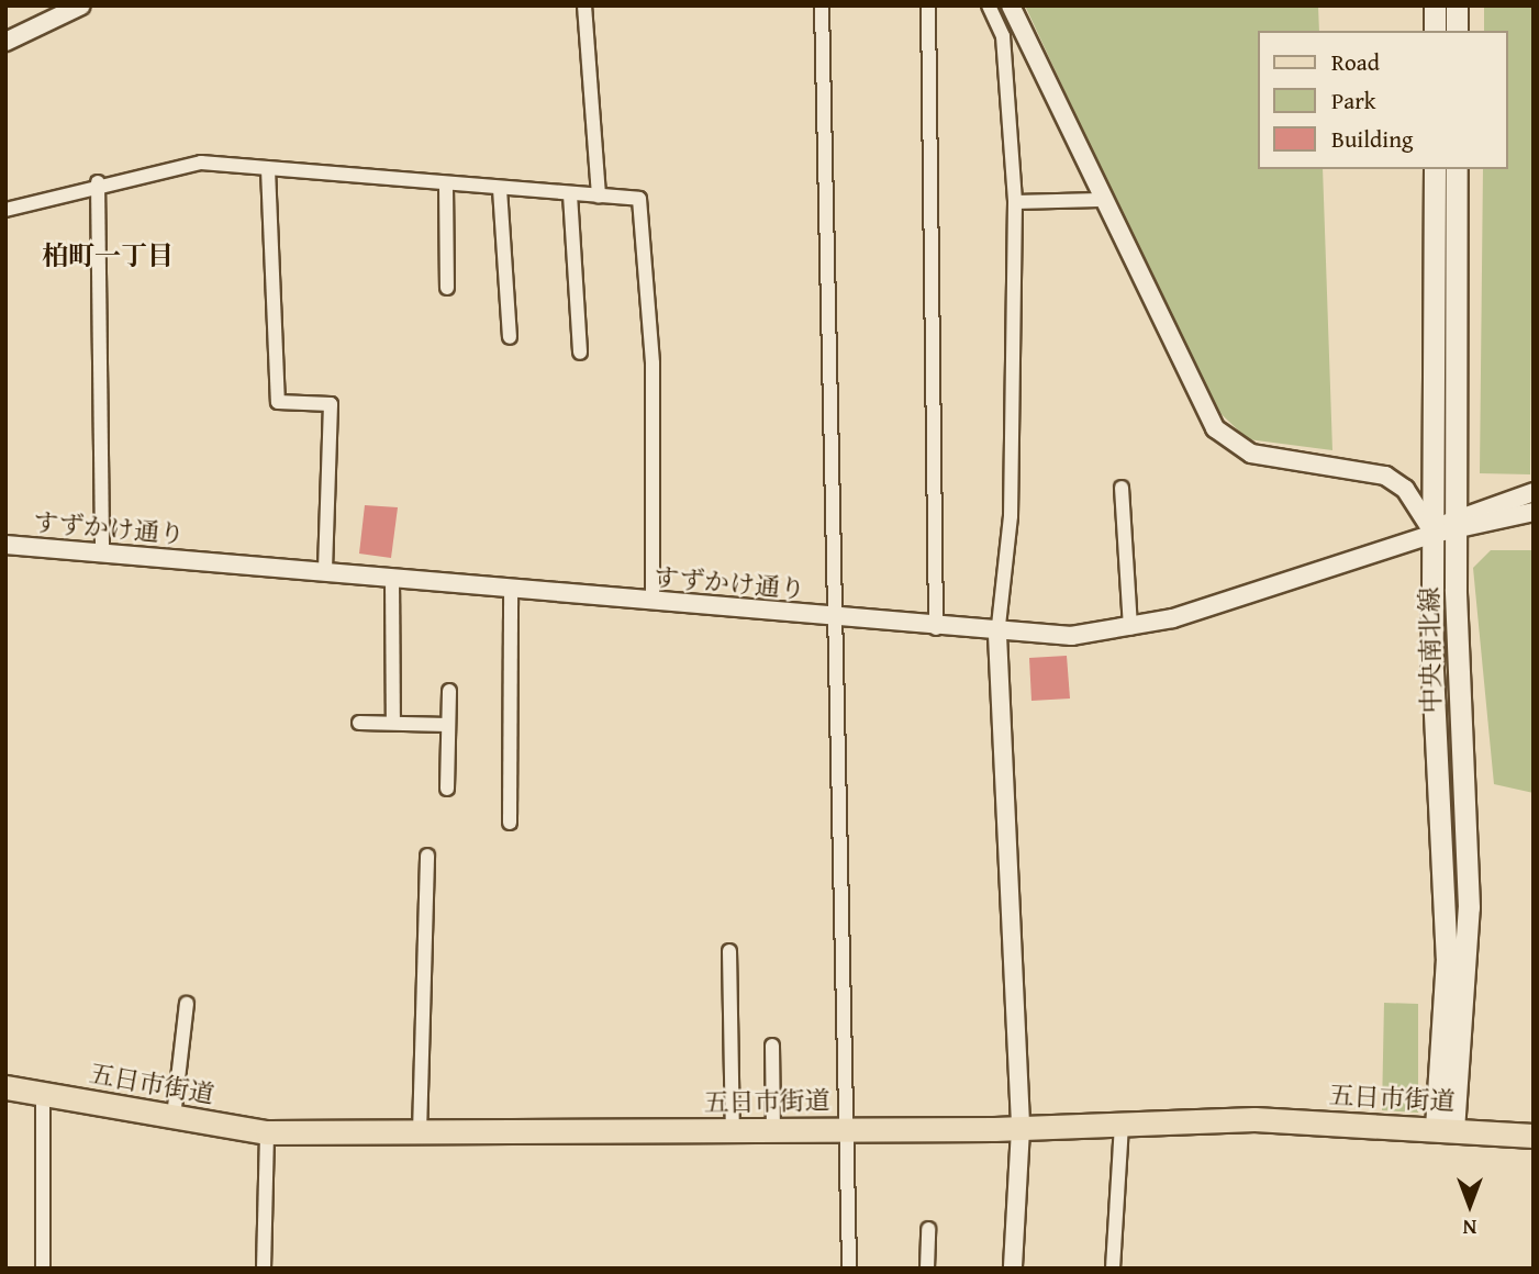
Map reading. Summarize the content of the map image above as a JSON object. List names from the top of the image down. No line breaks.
{"streets":{"main road":["中央南北線","五日市街道"],"street":["すずかけ通り"]},"crossings":[["すずかけ通り","中央南北線"],["中央南北線","五日市街道"]],"districts":["柏町一丁目"],"legend":["Road","Park","Building"],"north":"bottom"}
